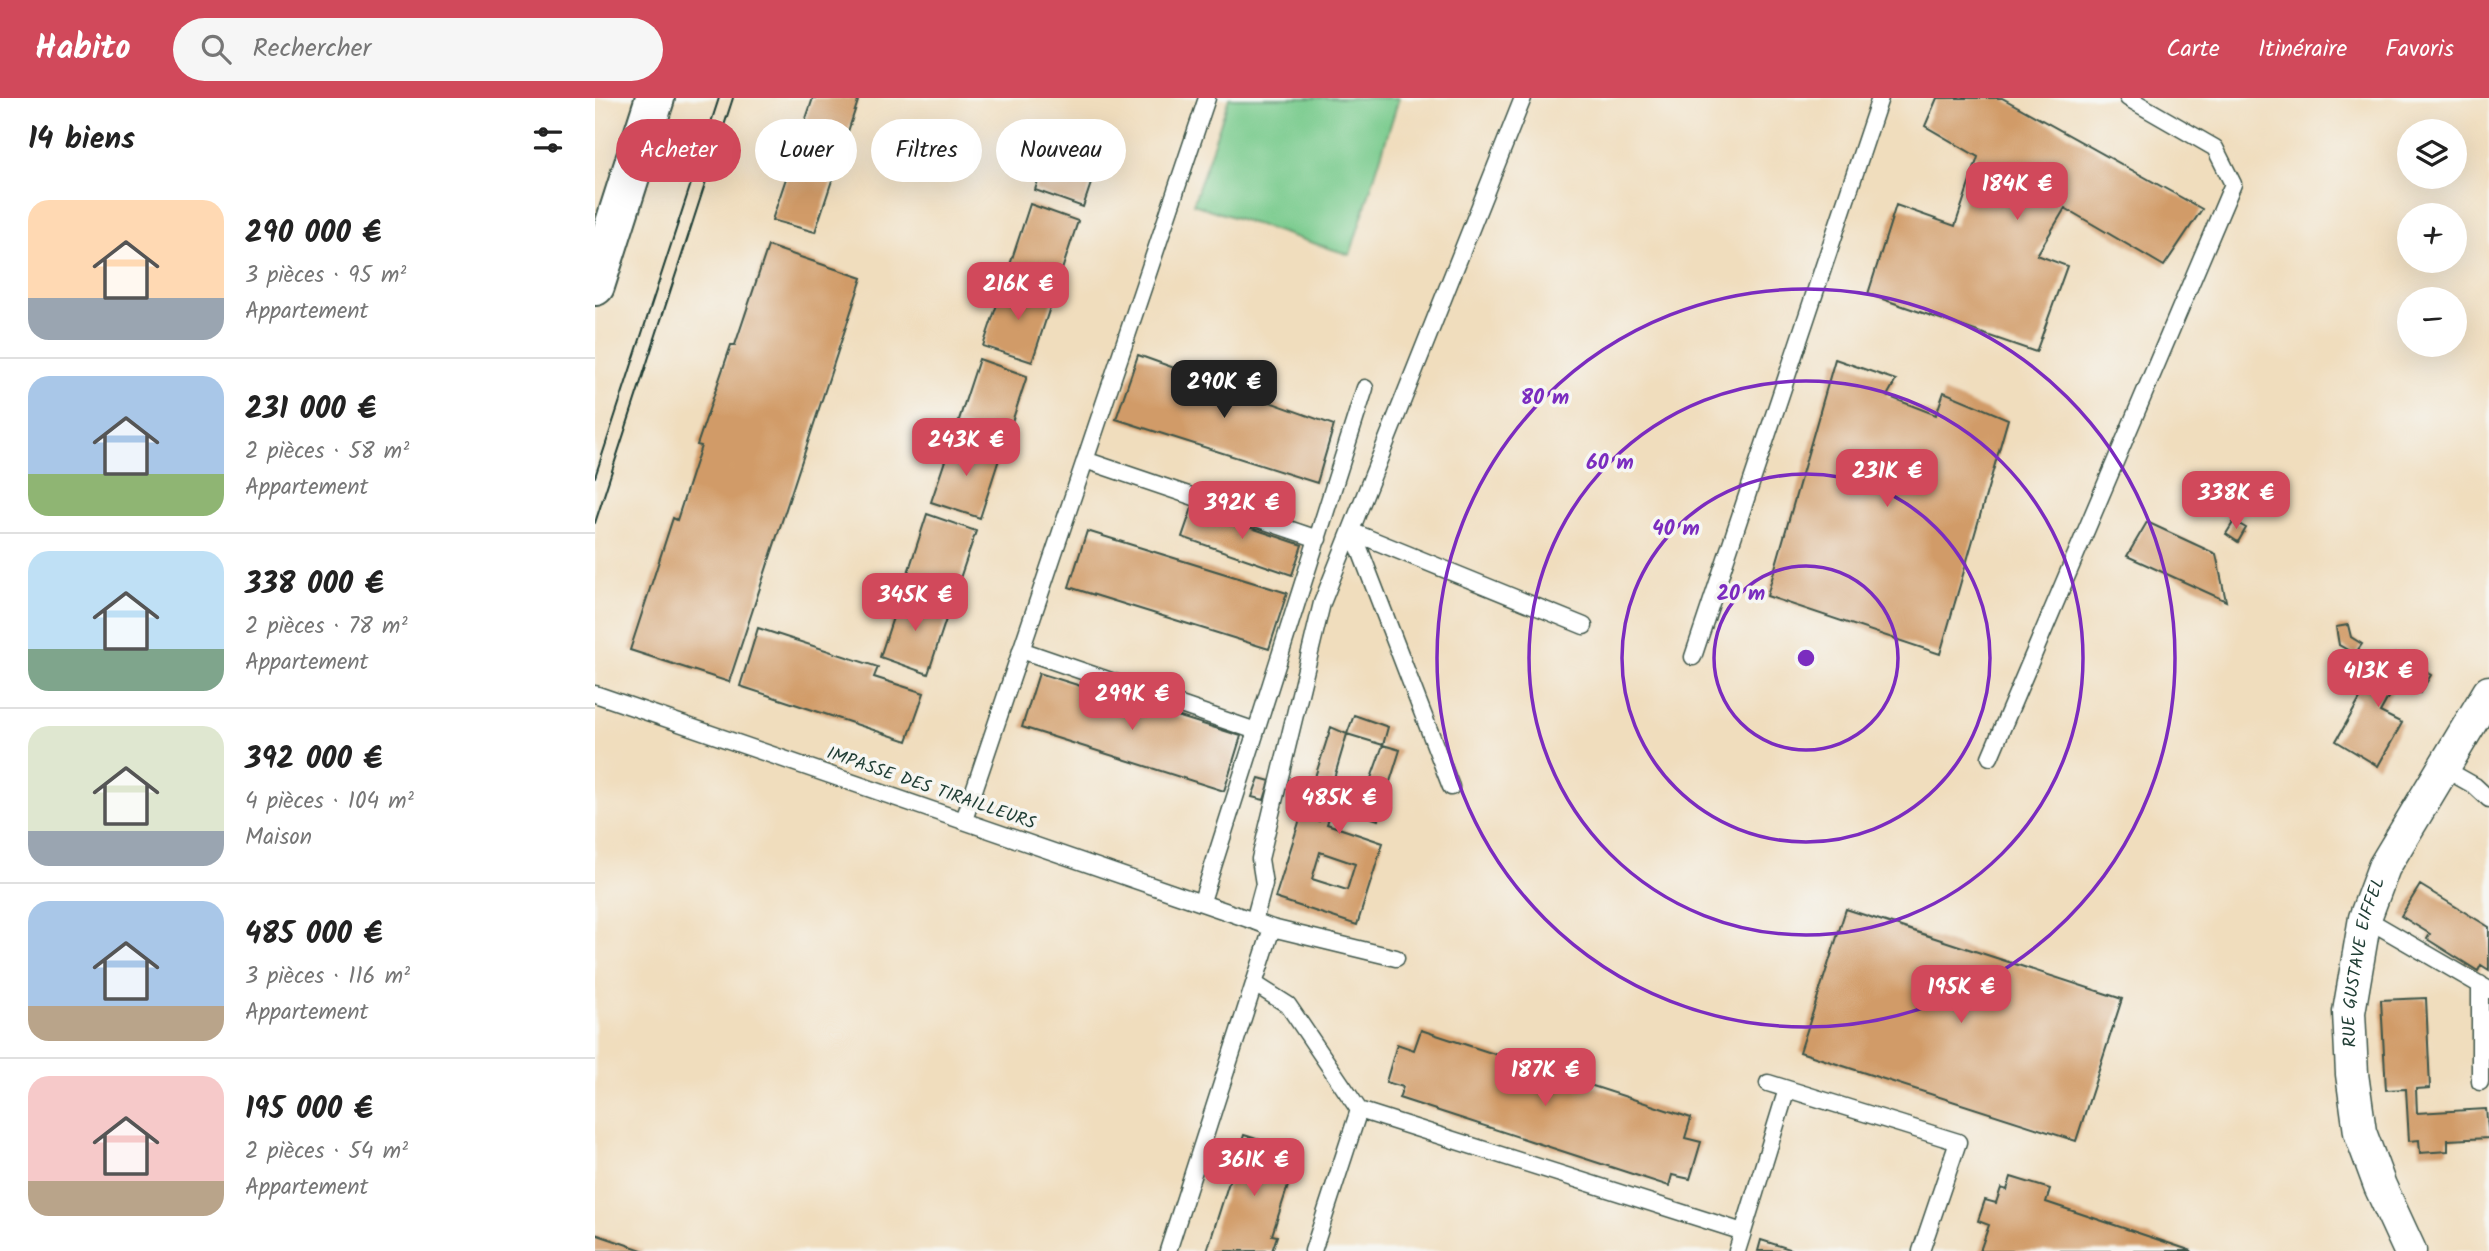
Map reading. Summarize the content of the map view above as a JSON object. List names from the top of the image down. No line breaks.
{"streets":{"street":["RUE GUSTAVE EIFFEL"],"lane":["IMPASSE DES TIRAILLEURS"]},"page":{"header":"Habito","search":"Rechercher","nav":["Carte","Itinéraire","Favoris"],"heading":"14 biens","map_buttons":["+","−"],"chip":["Acheter","Louer","Filtres","Nouveau"],"price":["184K €","216K €","290K €","243K €","231K €","338K €","392K €","345K €","413K €","299K €","485K €","195K €","187K €","361K €"],"list":[{"name":"290 000 €","note":"3 pièces · 95 m² · Appartement"},{"name":"231 000 €","note":"2 pièces · 58 m² · Appartement"},{"name":"338 000 €","note":"2 pièces · 78 m² · Appartement"},{"name":"392 000 €","note":"4 pièces · 104 m² · Maison"},{"name":"485 000 €","note":"3 pièces · 116 m² · Appartement"},{"name":"195 000 €","note":"2 pièces · 54 m² · Appartement"}]},"rings":["80 m","60 m","40 m","20 m"]}
